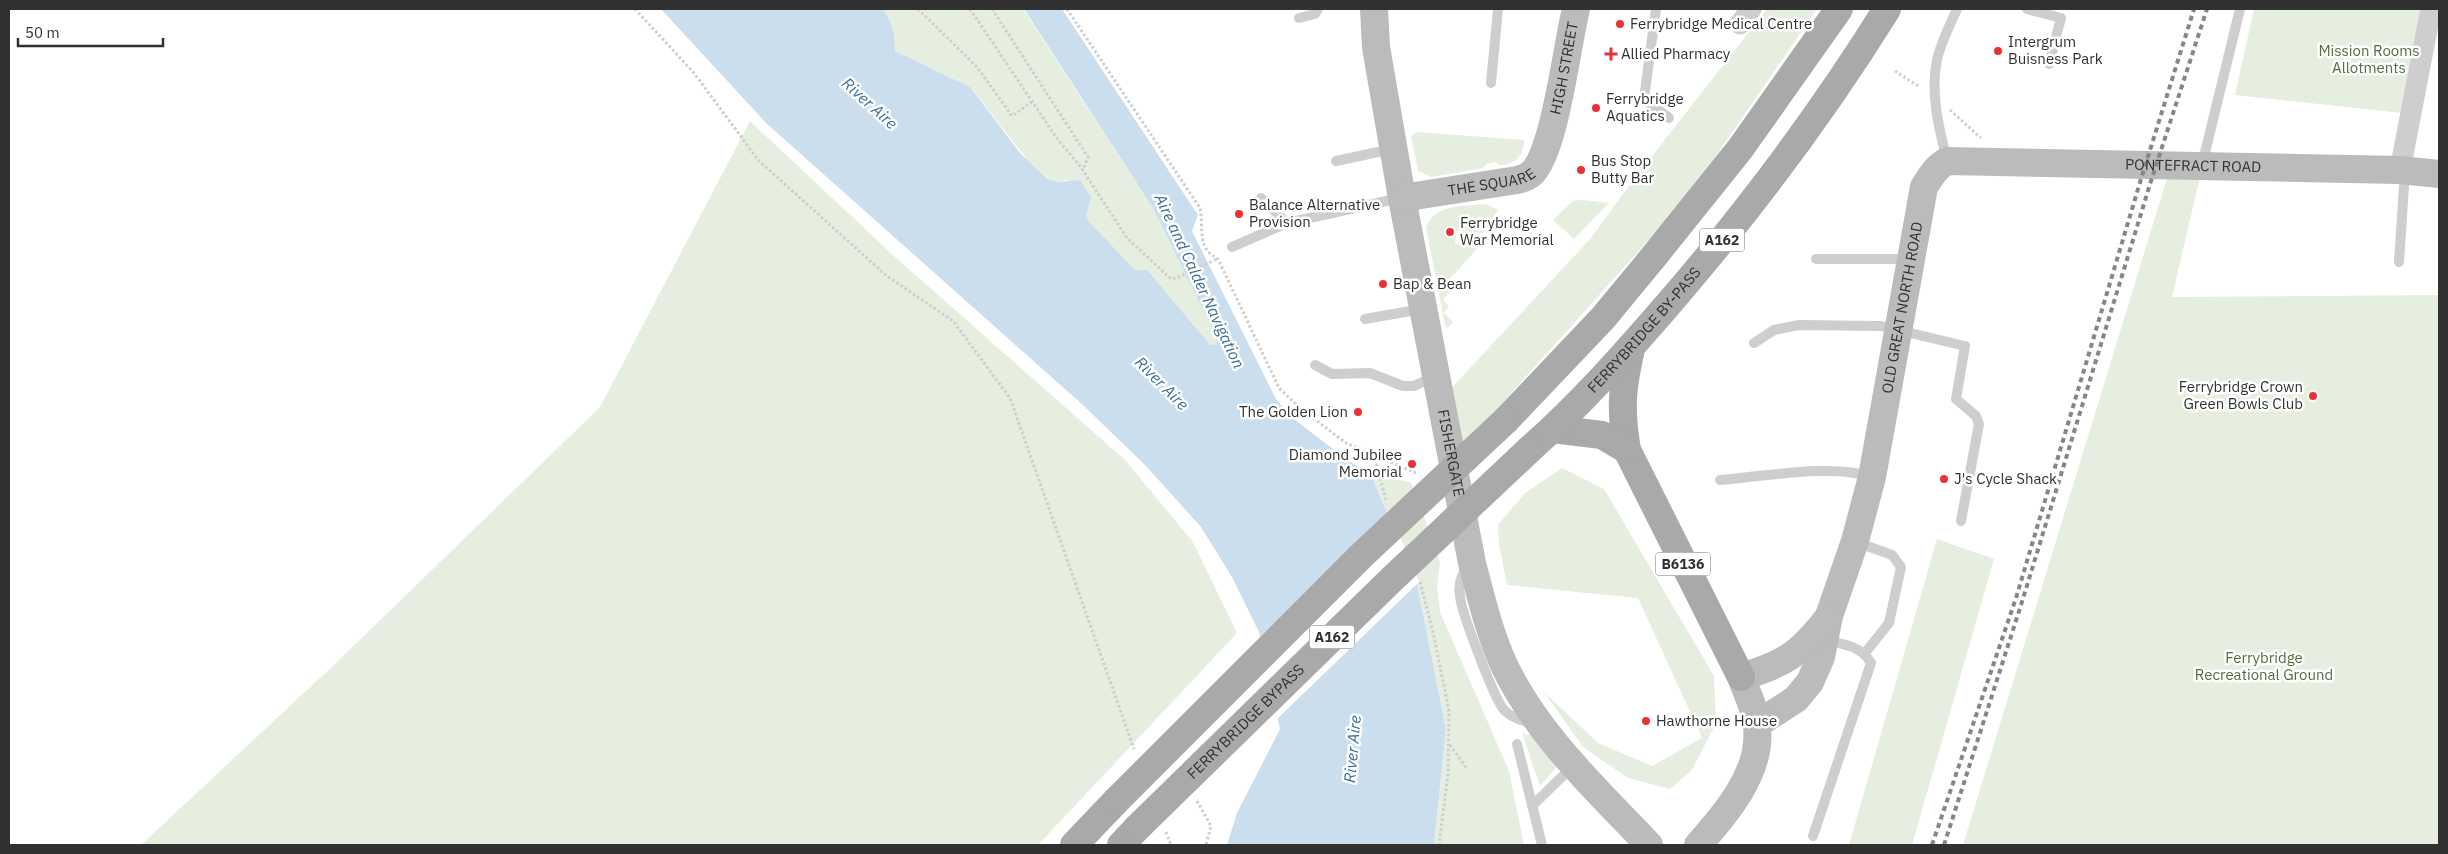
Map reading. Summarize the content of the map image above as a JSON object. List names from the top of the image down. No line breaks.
{"streets":{"main road":["HIGH STREET","PONTEFRACT ROAD","THE SQUARE","A162","OLD GREAT NORTH ROAD","FERRYBRIDGE BY-PASS","FISHERGATE","B6136","FERRYBRIDGE BYPASS"]},"crossings":[["HIGH STREET","THE SQUARE"],["PONTEFRACT ROAD","OLD GREAT NORTH ROAD"],["THE SQUARE","FISHERGATE"],["OLD GREAT NORTH ROAD","B6136"],["FERRYBRIDGE BY-PASS","FERRYBRIDGE BYPASS"]],"water":["River Aire","Aire and Calder Navigation"],"parks":["Mission Rooms Allotments","Ferrybridge Recreational Ground"],"places":{"other":["Ferrybridge Medical Centre","Intergrum Buisness Park","Ferrybridge Aquatics","Bus Stop Butty Bar","Balance Alternative Provision","Ferrybridge War Memorial","Bap & Bean","Ferrybridge Crown Green Bowls Club","The Golden Lion","Diamond Jubilee Memorial","J's Cycle Shack","Hawthorne House"],"health":["Allied Pharmacy"]},"scale_bar":"50 m"}
